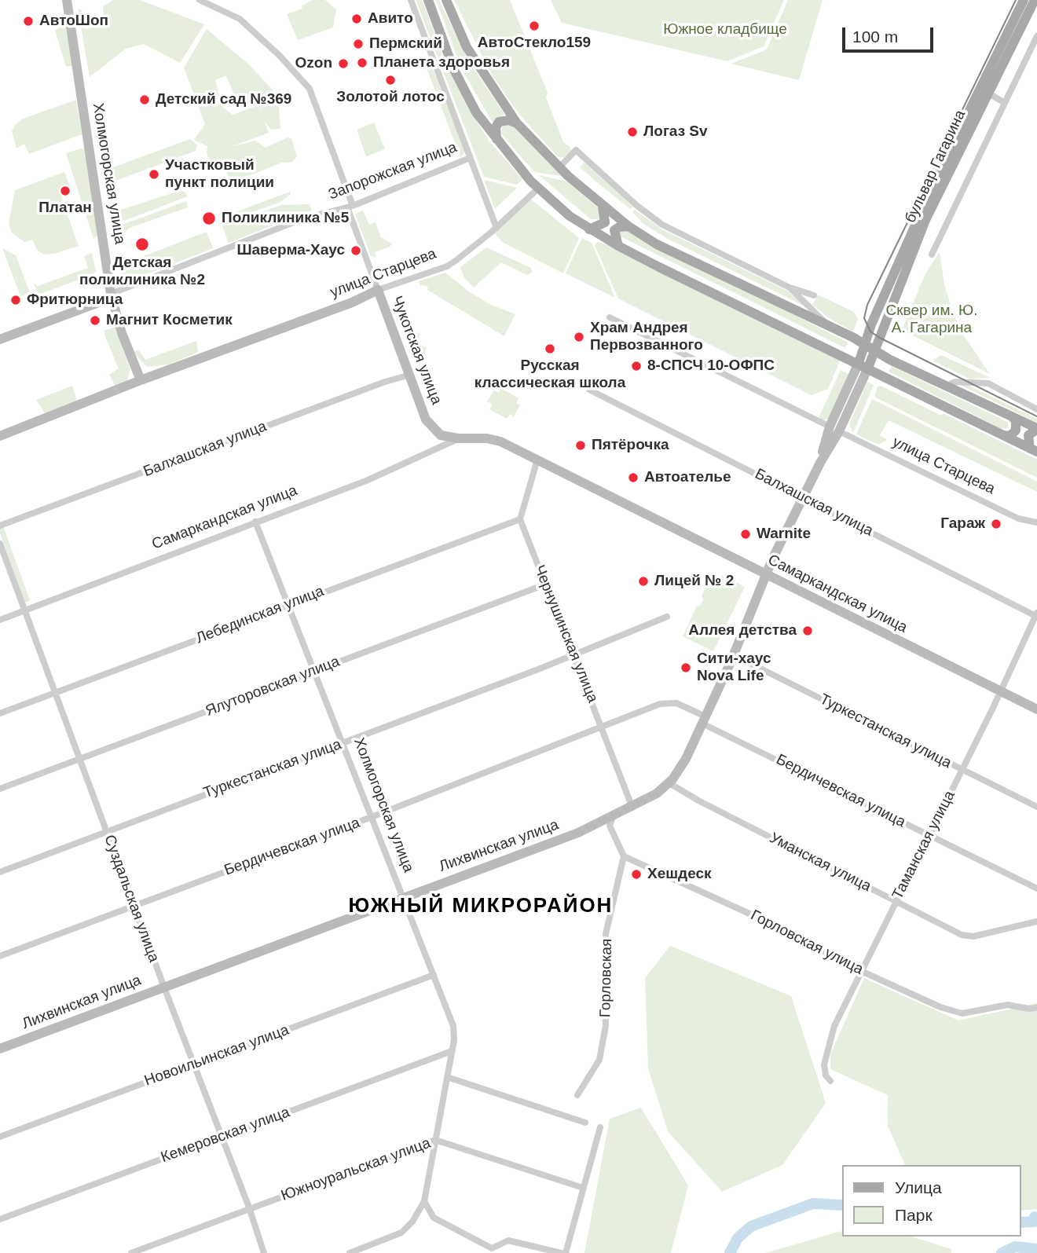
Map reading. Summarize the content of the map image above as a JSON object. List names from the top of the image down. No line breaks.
{"streets":{"main road":["бульвар Гагарина","Запорожская улица","Холмогорская улица","улица Старцева","Чукотская улица","Самаркандская улица","Лихвинская улица"],"street":["Балхашская улица","Лебединская улица","Чернушинская улица","Ялуторовская улица","Туркестанская улица","Бердичевская улица","Таманская улица","Уманская улица","Суздальская улица","Горловская улица","Горловская","Новоильинская улица","Кемеровская улица","Южноуральская улица"]},"crossings":[["Запорожская улица","Холмогорская улица"],["Запорожская улица","Чукотская улица"],["Холмогорская улица","улица Старцева"],["Холмогорская улица","Самаркандская улица"],["Холмогорская улица","Лебединская улица"],["Холмогорская улица","Ялуторовская улица"],["Холмогорская улица","Туркестанская улица"],["Холмогорская улица","Бердичевская улица"],["Холмогорская улица","Лихвинская улица"],["Холмогорская улица","Новоильинская улица"],["Холмогорская улица","Кемеровская улица"],["Холмогорская улица","Южноуральская улица"],["улица Старцева","Чукотская улица"],["улица Старцева","Лихвинская улица"],["Чукотская улица","Балхашская улица"],["Чукотская улица","Самаркандская улица"],["Балхашская улица","Таманская улица"],["Балхашская улица","Лихвинская улица"],["Самаркандская улица","Таманская улица"],["Самаркандская улица","Лихвинская улица"],["Самаркандская улица","Суздальская улица"],["Лебединская улица","Чернушинская улица"],["Лебединская улица","Суздальская улица"],["Чернушинская улица","Ялуторовская улица"],["Чернушинская улица","Туркестанская улица"],["Чернушинская улица","Бердичевская улица"],["Чернушинская улица","Лихвинская улица"],["Ялуторовская улица","Суздальская улица"],["Туркестанская улица","Таманская улица"],["Туркестанская улица","Лихвинская улица"],["Туркестанская улица","Суздальская улица"],["Бердичевская улица","Таманская улица"],["Бердичевская улица","Лихвинская улица"],["Бердичевская улица","Суздальская улица"],["Таманская улица","Уманская улица"],["Таманская улица","Горловская улица"],["Лихвинская улица","Уманская улица"],["Лихвинская улица","Суздальская улица"],["Суздальская улица","Новоильинская улица"],["Суздальская улица","Кемеровская улица"],["Суздальская улица","Южноуральская улица"],["Горловская улица","Горловская"]],"districts":["ЮЖНЫЙ МИКРОРАЙОН"],"parks":["Южное кладбище","Сквер им. Ю. А. Гагарина"],"places":["Авито","АвтоШоп","АвтоСтекло159","Пермский","Планета здоровья","Ozon","Золотой лотос","Детский сад №369","Логаз Sv","Участковый пункт полиции","Платан","Поликлиника №5","Детская поликлиника №2","Шаверма-Хаус","Фритюрница","Магнит Косметик","Храм Андрея Первозванного","Русская классическая школа","8-СПСЧ 10-ОФПС","Пятёрочка","Автоателье","Гараж","Warnite","Лицей № 2","Аллея детства","Сити-хаус Nova Life","Хешдеск"],"legend":["Улица","Парк"],"scale_bar":"100 m"}
